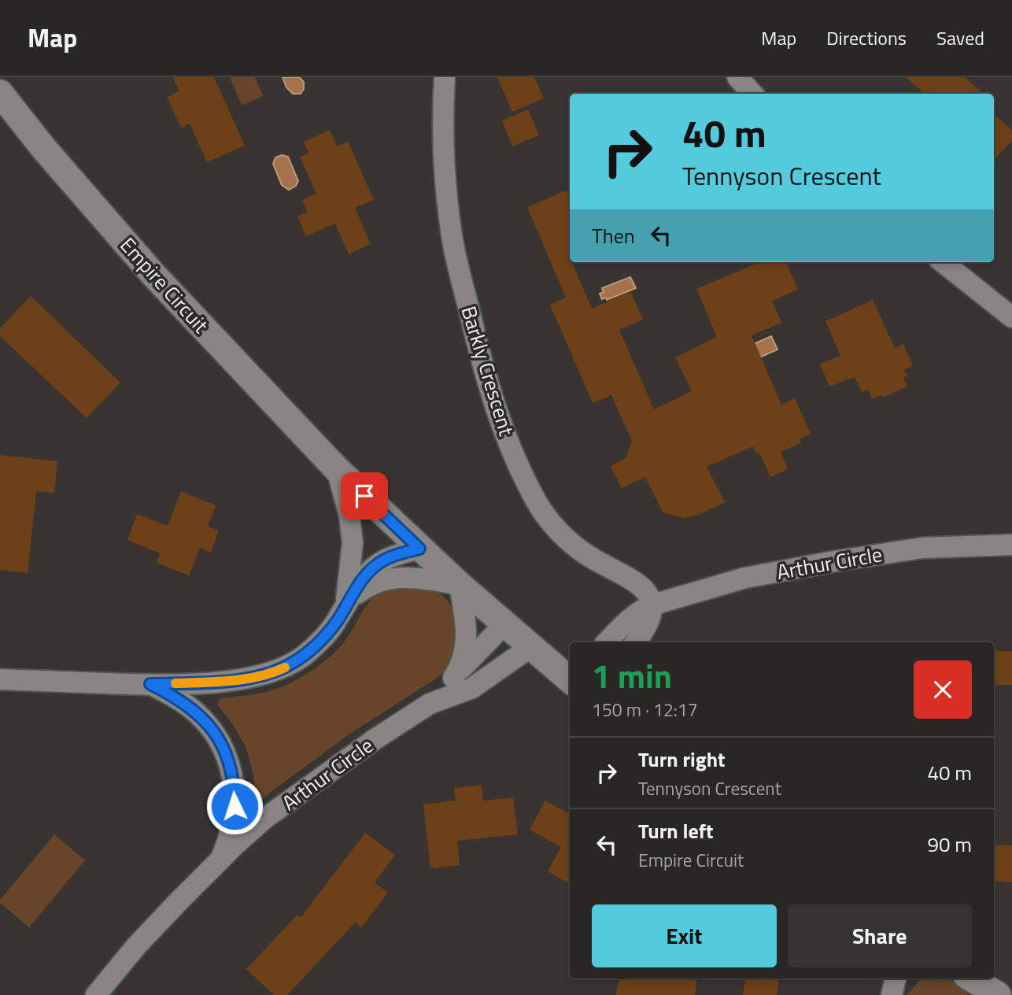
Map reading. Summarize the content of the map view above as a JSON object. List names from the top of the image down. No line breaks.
{"streets":{"street":["Empire Circuit","Barkly Crescent","Arthur Circle"]},"crossings":[["Empire Circuit","Arthur Circle"],["Barkly Crescent","Arthur Circle"]],"page":{"header":"Map","nav":["Map","Directions","Saved"],"turn":["40 m","Tennyson Crescent"],"then":"Then","heading":["1 min","150 m · 12:17"],"list":[{"name":"Turn right","note":"Tennyson Crescent","value":"40 m"},{"name":"Turn left","note":"Empire Circuit","value":"90 m"}],"buttons":["Exit","Share"]}}
